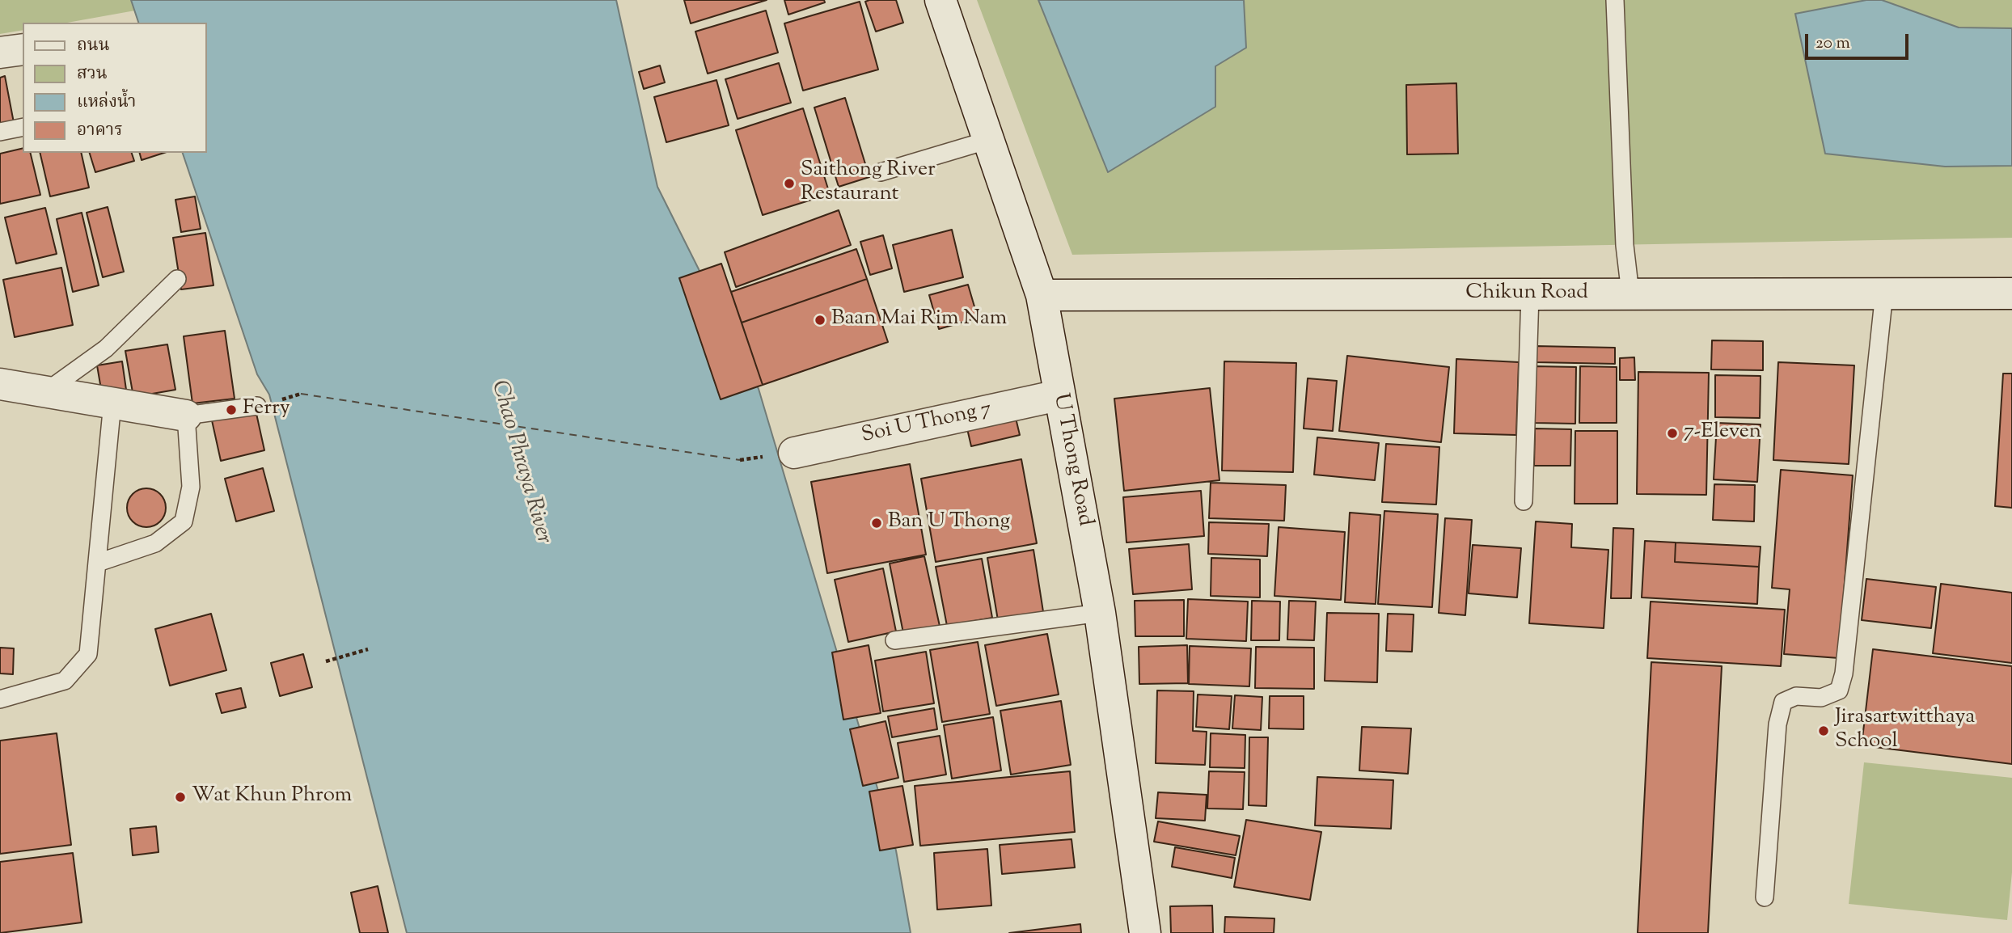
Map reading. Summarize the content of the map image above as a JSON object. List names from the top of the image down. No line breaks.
{"streets":{"main road":["Chikun Road","Soi U Thong 7","U Thong Road"]},"crossings":[["Chikun Road","U Thong Road"],["Soi U Thong 7","U Thong Road"]],"water":["Chao Phraya River"],"places":["Saithong River Restaurant","Baan Mai Rim Nam","Ferry","7-Eleven","Ban U Thong","Jirasartwitthaya School","Wat Khun Phrom"],"legend":["ถนน","สวน","แหล่งน้ำ","อาคาร"],"scale_bar":"20 m"}
